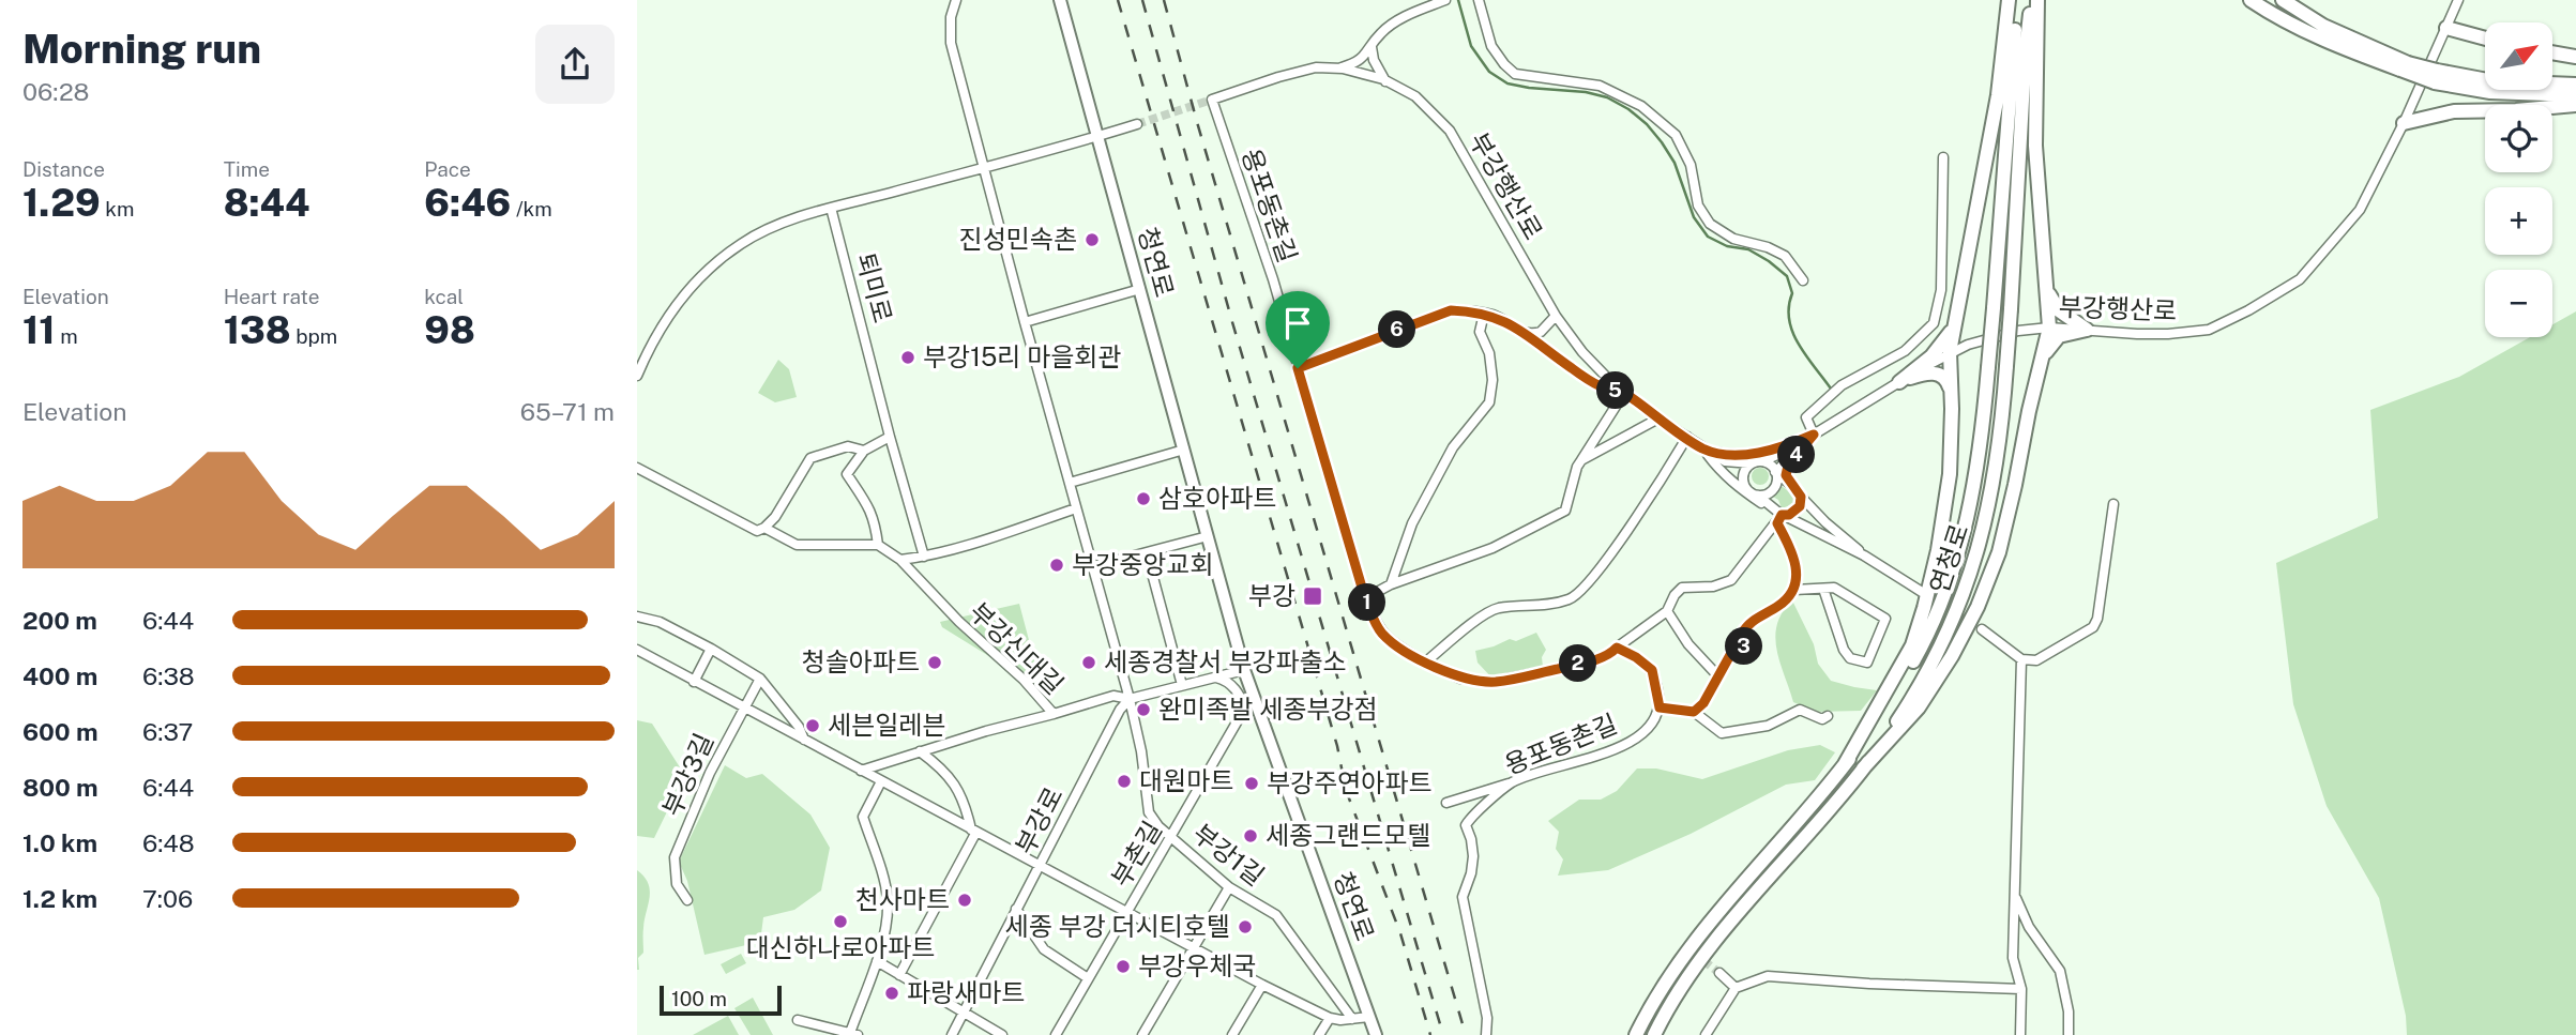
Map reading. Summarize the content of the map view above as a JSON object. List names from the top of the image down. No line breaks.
{"streets":{"highway":["연청로"],"main road":["청연로"],"street":["부강행산로","용포동촌길","퇴미로","부강신대길","부강3길","부강로","부촌길","부강1길"]},"crossings":[["부강행산로","용포동촌길"],["청연로","부촌길"],["부강신대길","부강로"],["부강신대길","부강1길"],["부강로","부강1길"],["부촌길","부강1길"]],"places":{"other":["진성민속촌","부강15리 마을회관","삼호아파트","부강중앙교회","청솔아파트","세종경찰서 부강파출소","완미족발 세종부강점","세븐일레븐","대원마트","부강주연아파트","세종그랜드모텔","천사마트","대신하나로아파트","세종 부강 더시티호텔","부강우체국","파랑새마트"],"transit":["부강"]},"scale_bar":"100 m","north":"top right","page":{"heading":["Morning run","06:28"],"map_buttons":["+","−"],"stats":[["Distance","1.29 km"],["Time","8:44"],["Pace","6:46 /km"],["Elevation","11 m"],["Heart rate","138 bpm"],["kcal","98"]],"pins":["6","5","4","1","3","2"],"chart":["Elevation","65–71 m"],"list":[{"name":"200 m","note":"6:44"},{"name":"400 m","note":"6:38"},{"name":"600 m","note":"6:37"},{"name":"800 m","note":"6:44"},{"name":"1.0 km","note":"6:48"},{"name":"1.2 km","note":"7:06"}],"scale":"100 m"}}
